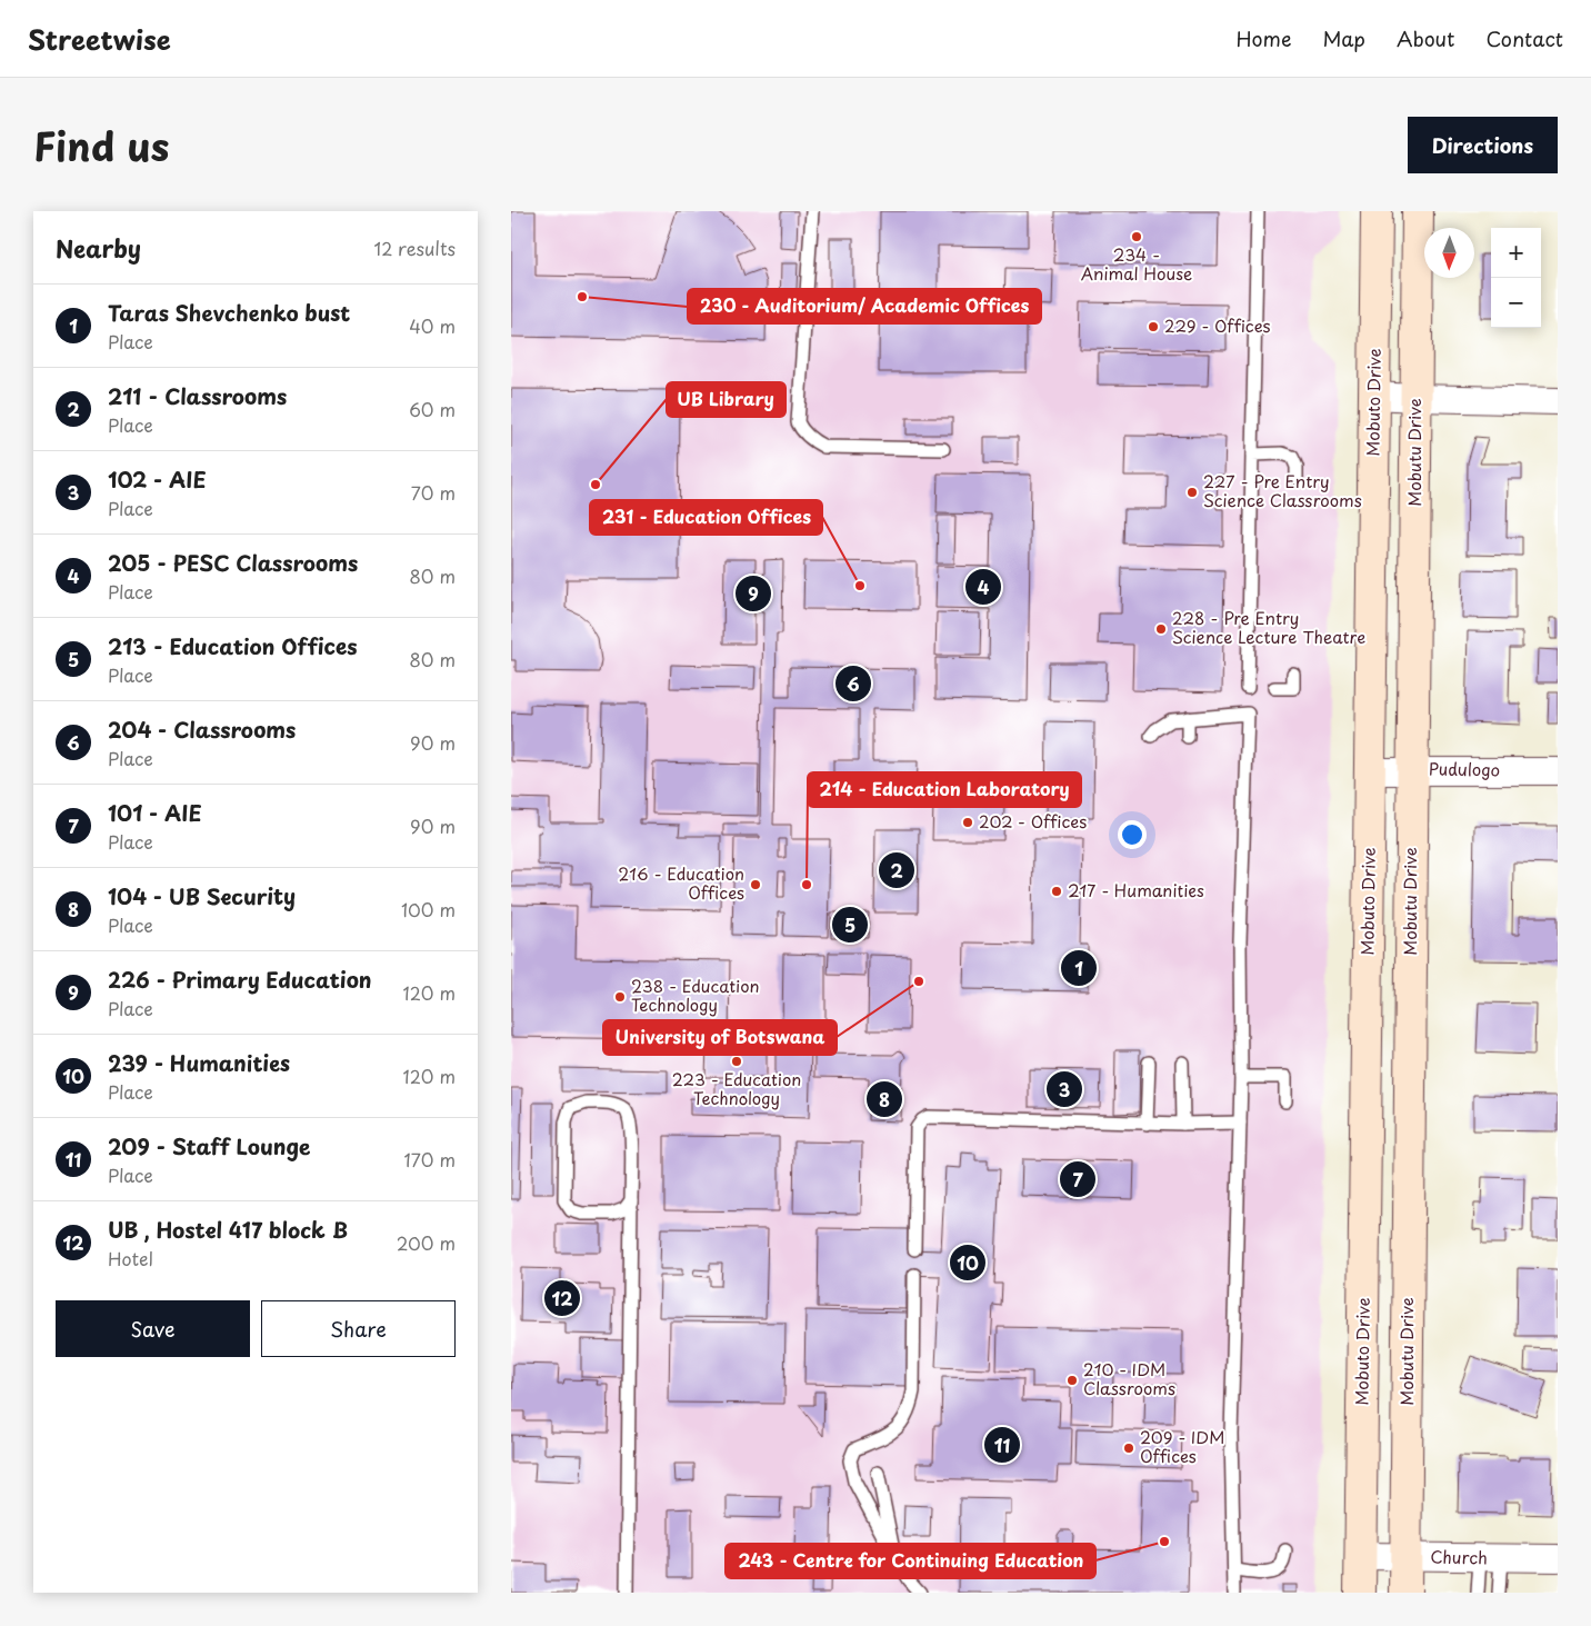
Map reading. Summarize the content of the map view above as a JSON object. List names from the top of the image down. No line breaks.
{"streets":{"main road":["Mobuto Drive","Mobutu Drive"],"street":["Pudulogo","Church"]},"crossings":[["Mobuto Drive","Pudulogo"],["Mobuto Drive","Church"],["Mobutu Drive","Pudulogo"],["Mobutu Drive","Church"]],"places":["234 - Animal House","230 - Auditorium/ Academic Offices","229 - Offices","UB Library","227 - Pre Entry Science Classrooms","231 - Education Offices","228 - Pre Entry Science Lecture Theatre","202 - Offices","216 - Education Offices","214 - Education Laboratory","217 - Humanities","University of Botswana","238 - Education Technology","223 - Education Technology","210 - IDM Classrooms","209 - IDM Offices","243 - Centre for Continuing Education"],"north":"bottom","page":{"header":"Streetwise","nav":["Home","Map","About","Contact"],"title":"Find us","buttons":["Directions",["Save","Share"]],"heading":["Nearby","12 results"],"map_buttons":["+","−"],"list":[{"mark":"1","name":"Taras Shevchenko bust","note":"Place","value":"40 m"},{"mark":"2","name":"211 - Classrooms","note":"Place","value":"60 m"},{"mark":"3","name":"102 - AIE","note":"Place","value":"70 m"},{"mark":"4","name":"205 - PESC Classrooms","note":"Place","value":"80 m"},{"mark":"5","name":"213 - Education Offices","note":"Place","value":"80 m"},{"mark":"6","name":"204 - Classrooms","note":"Place","value":"90 m"},{"mark":"7","name":"101 - AIE","note":"Place","value":"90 m"},{"mark":"8","name":"104 - UB Security","note":"Place","value":"100 m"},{"mark":"9","name":"226 - Primary Education","note":"Place","value":"120 m"},{"mark":"10","name":"239 - Humanities","note":"Place","value":"120 m"},{"mark":"11","name":"209 - Staff Lounge","note":"Place","value":"170 m"},{"mark":"12","name":"UB , Hostel 417 block B","note":"Hotel","value":"200 m"}],"pins":["4","9","6","2","5","1","3","8","7","10","12","11"]}}
